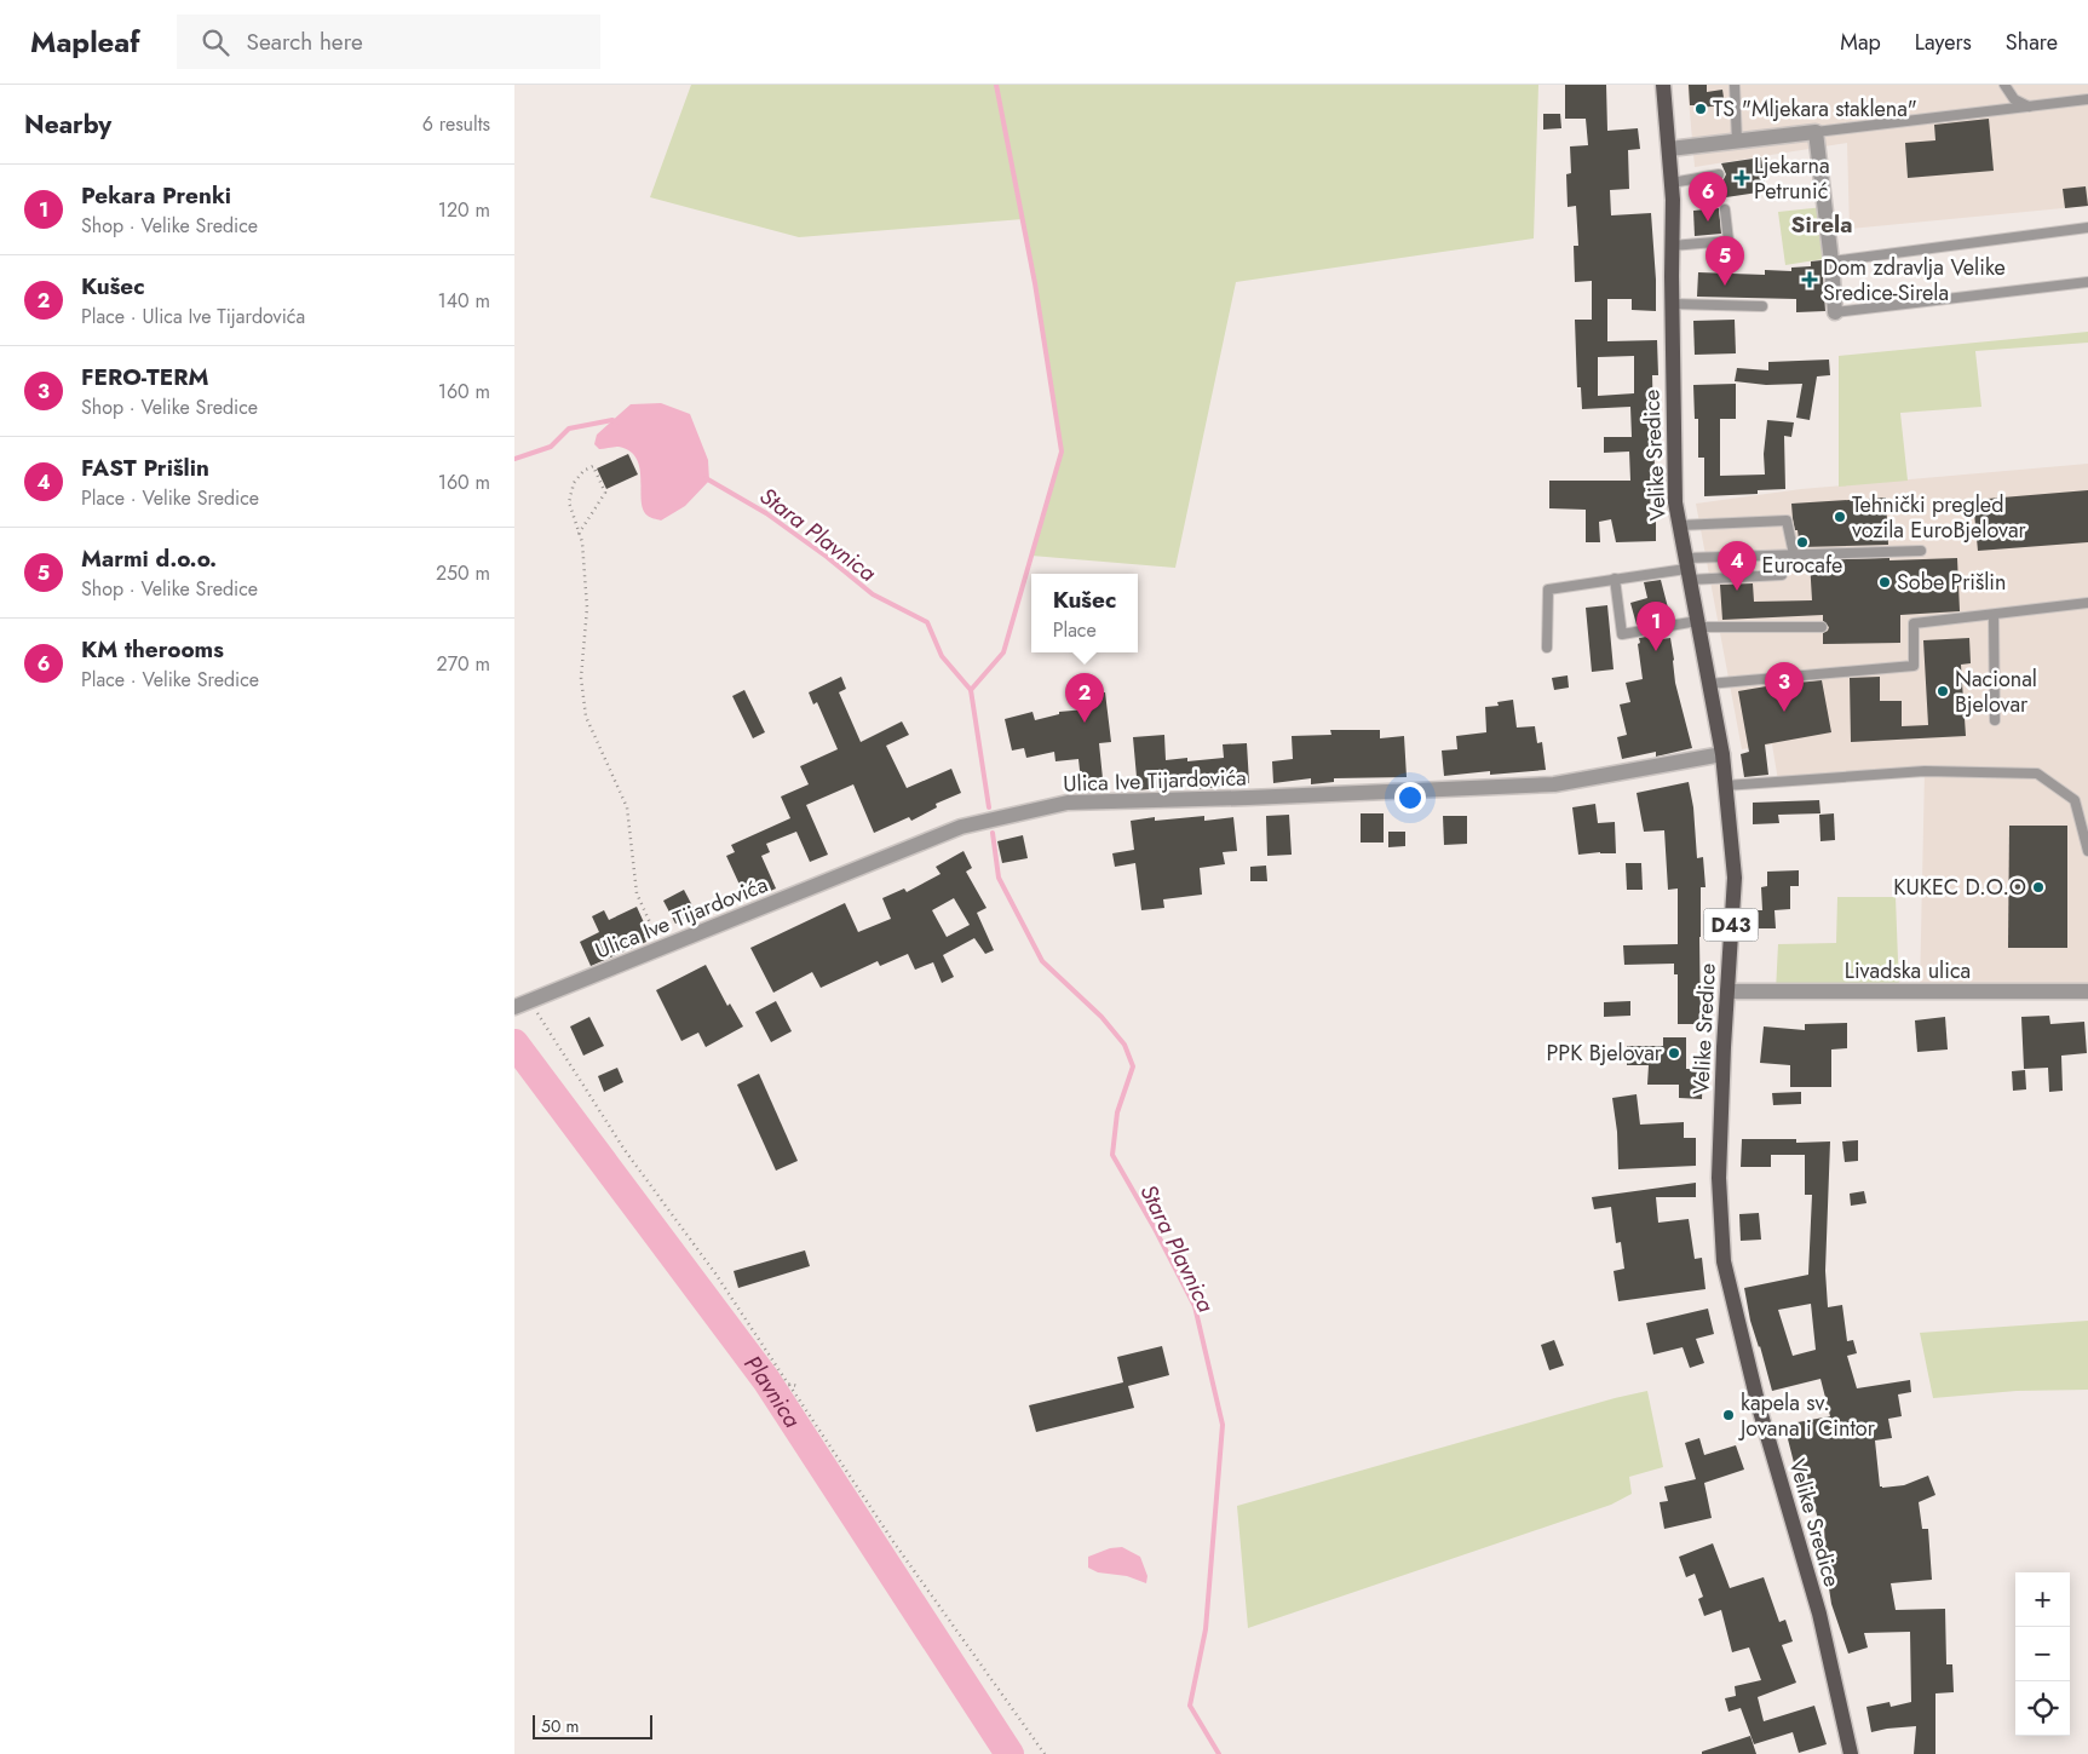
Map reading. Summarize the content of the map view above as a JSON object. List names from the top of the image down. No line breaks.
{"streets":{"main road":["Velike Sredice","D43"],"street":["Ulica Ive Tijardovića","Livadska ulica"]},"crossings":[["Velike Sredice","Ulica Ive Tijardovića"],["Velike Sredice","Livadska ulica"]],"districts":["Sirela"],"water":["Stara Plavnica","Plavnica"],"places":{"other":["TS \"Mljekara staklena\"","Tehnički pregled vozila EuroBjelovar","Eurocafe","Sobe Prišlin","Nacional Bjelovar","KUKEC D.O.O","PPK Bjelovar","kapela sv. Jovana i Cintor"],"health":["Ljekarna Petrunić","Dom zdravlja Velike Sredice-Sirela"]},"scale_bar":"50 m","page":{"header":"Mapleaf","search":"Search here","nav":["Map","Layers","Share"],"heading":["Nearby","6 results"],"list":[{"mark":"1","name":"Pekara Prenki","note":"Shop · Velike Sredice","value":"120 m"},{"mark":"2","name":"Kušec","note":"Place · Ulica Ive Tijardovića","value":"140 m"},{"mark":"3","name":"FERO-TERM","note":"Shop · Velike Sredice","value":"160 m"},{"mark":"4","name":"FAST Prišlin","note":"Place · Velike Sredice","value":"160 m"},{"mark":"5","name":"Marmi d.o.o.","note":"Shop · Velike Sredice","value":"250 m"},{"mark":"6","name":"KM therooms","note":"Place · Velike Sredice","value":"270 m"}],"pins":["6","5","4","1","3","2"],"popup":["Kušec","Place"],"map_buttons":["+","−"],"scale":"50 m"}}
